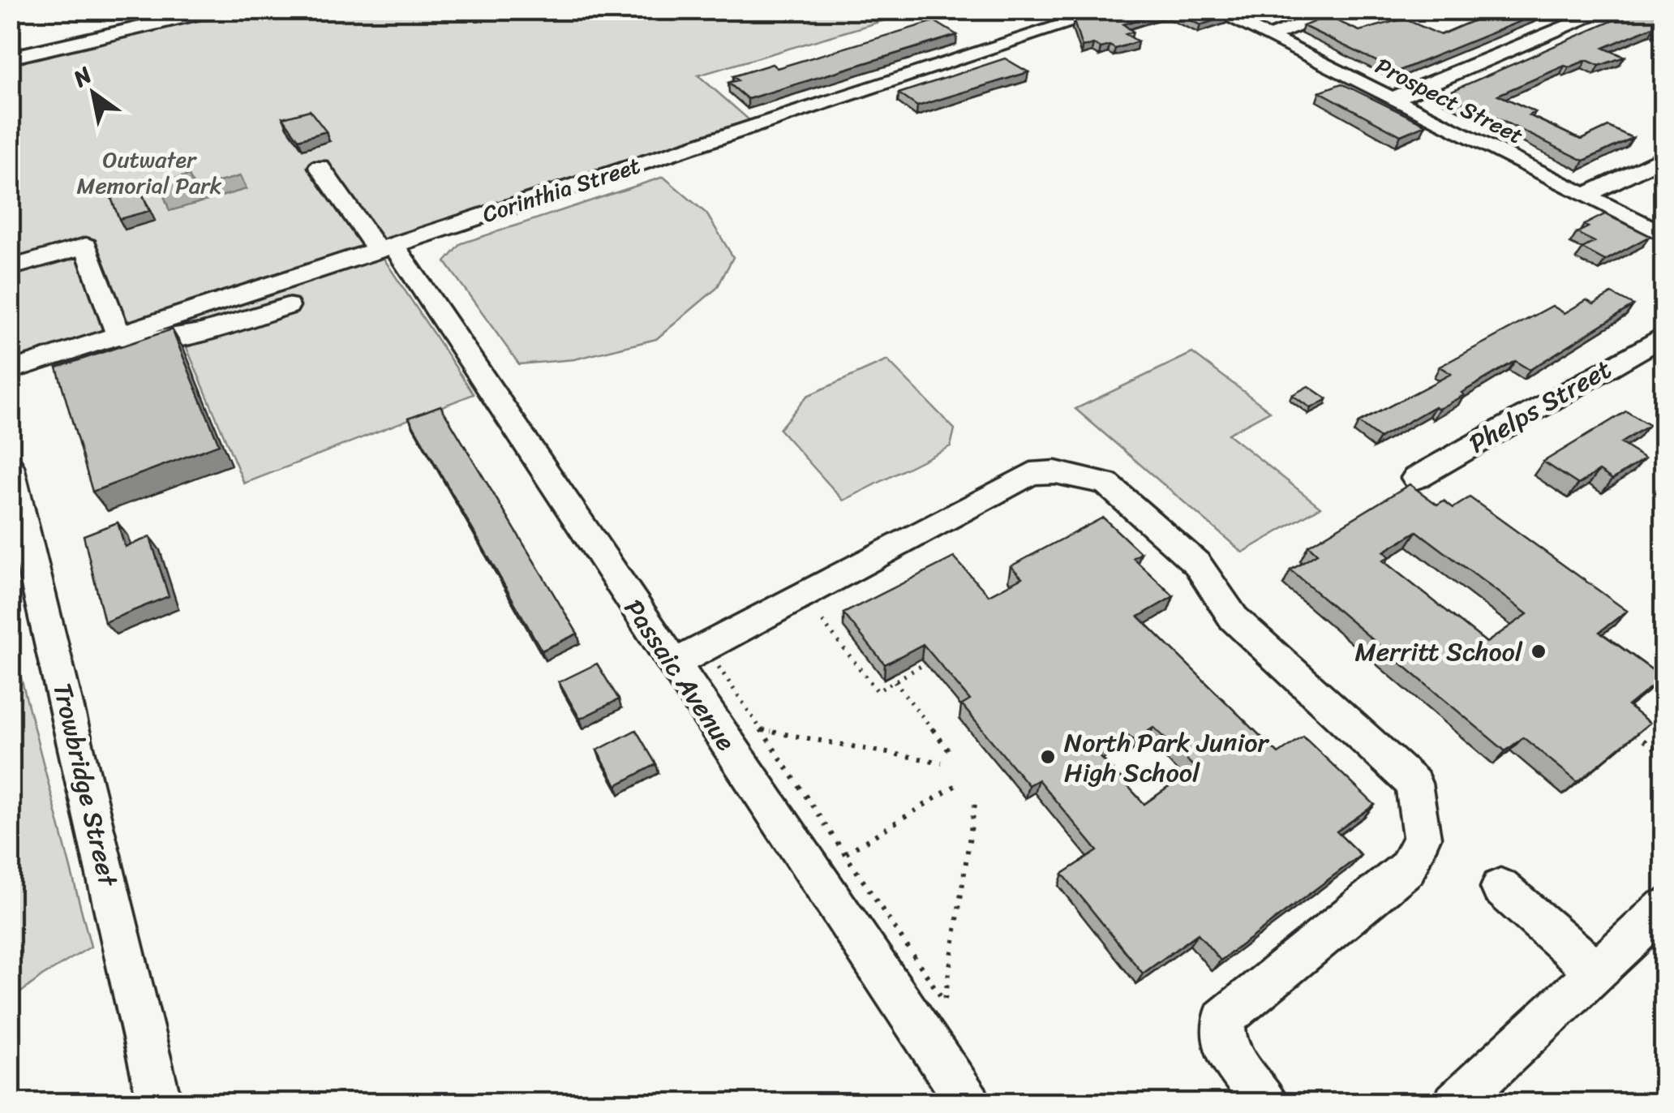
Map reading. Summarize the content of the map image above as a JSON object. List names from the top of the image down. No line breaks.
{"streets":{"street":["Prospect Street","Corinthia Street","Phelps Street","Passaic Avenue","Trowbridge Street"]},"crossings":[["Corinthia Street","Passaic Avenue"]],"parks":["Outwater Memorial Park"],"places":["Merritt School","North Park Junior High School"],"north":"top left"}
